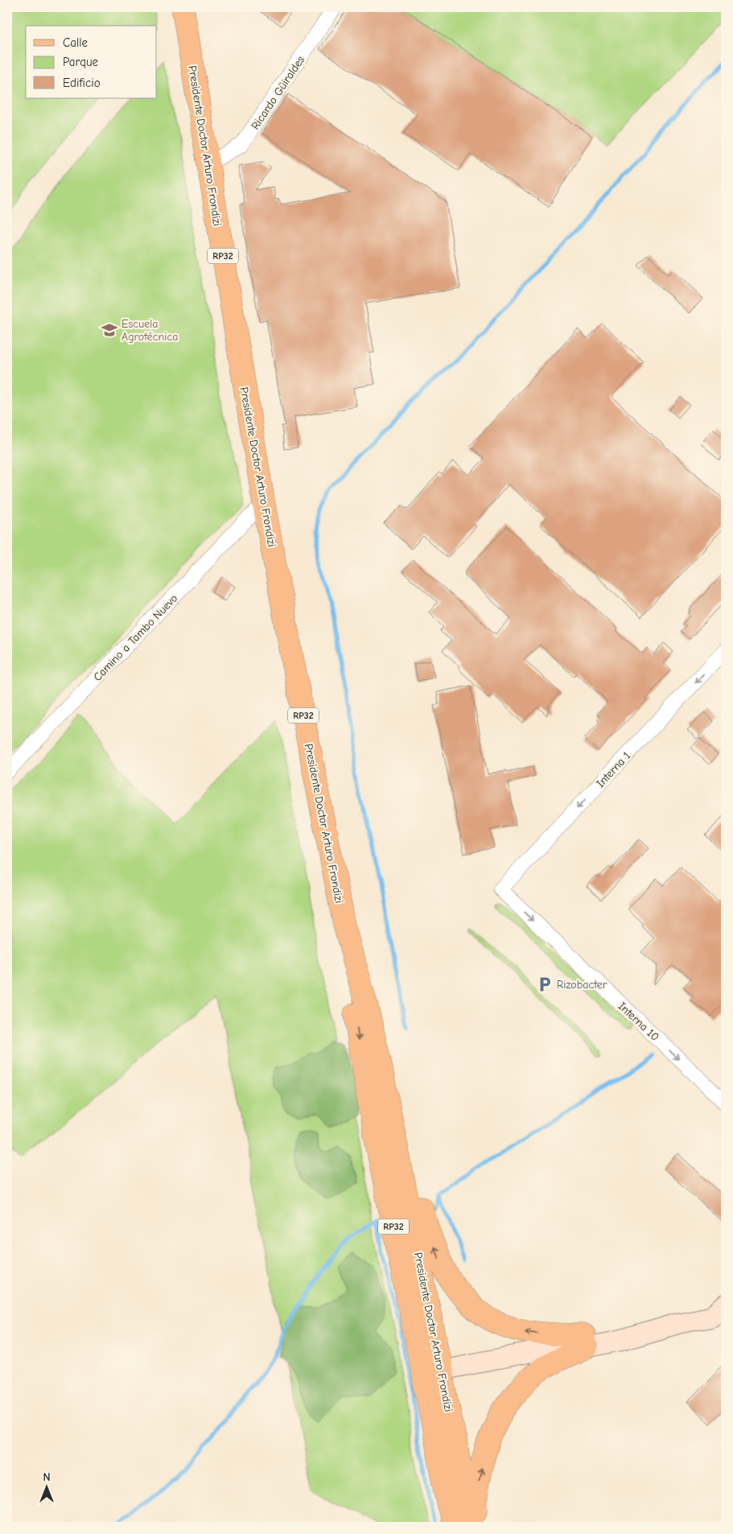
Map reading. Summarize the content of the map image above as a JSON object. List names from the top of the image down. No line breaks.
{"streets":{"main road":["Presidente Doctor Arturo Frondizi","RP32"],"street":["Ricardo Güiraldes","Camino a Tambo Nuevo","Interna 1","Interna 10"]},"crossings":[["Ricardo Güiraldes","Presidente Doctor Arturo Frondizi"],["Presidente Doctor Arturo Frondizi","Camino a Tambo Nuevo"],["Interna 1","Interna 10"]],"one_way":["Interna 1","Interna 10"],"places":{"school or university":["Escuela Agrotécnica"],"parking":["Rizobacter"]},"legend":["Calle","Parque","Edificio"],"north":"top"}
